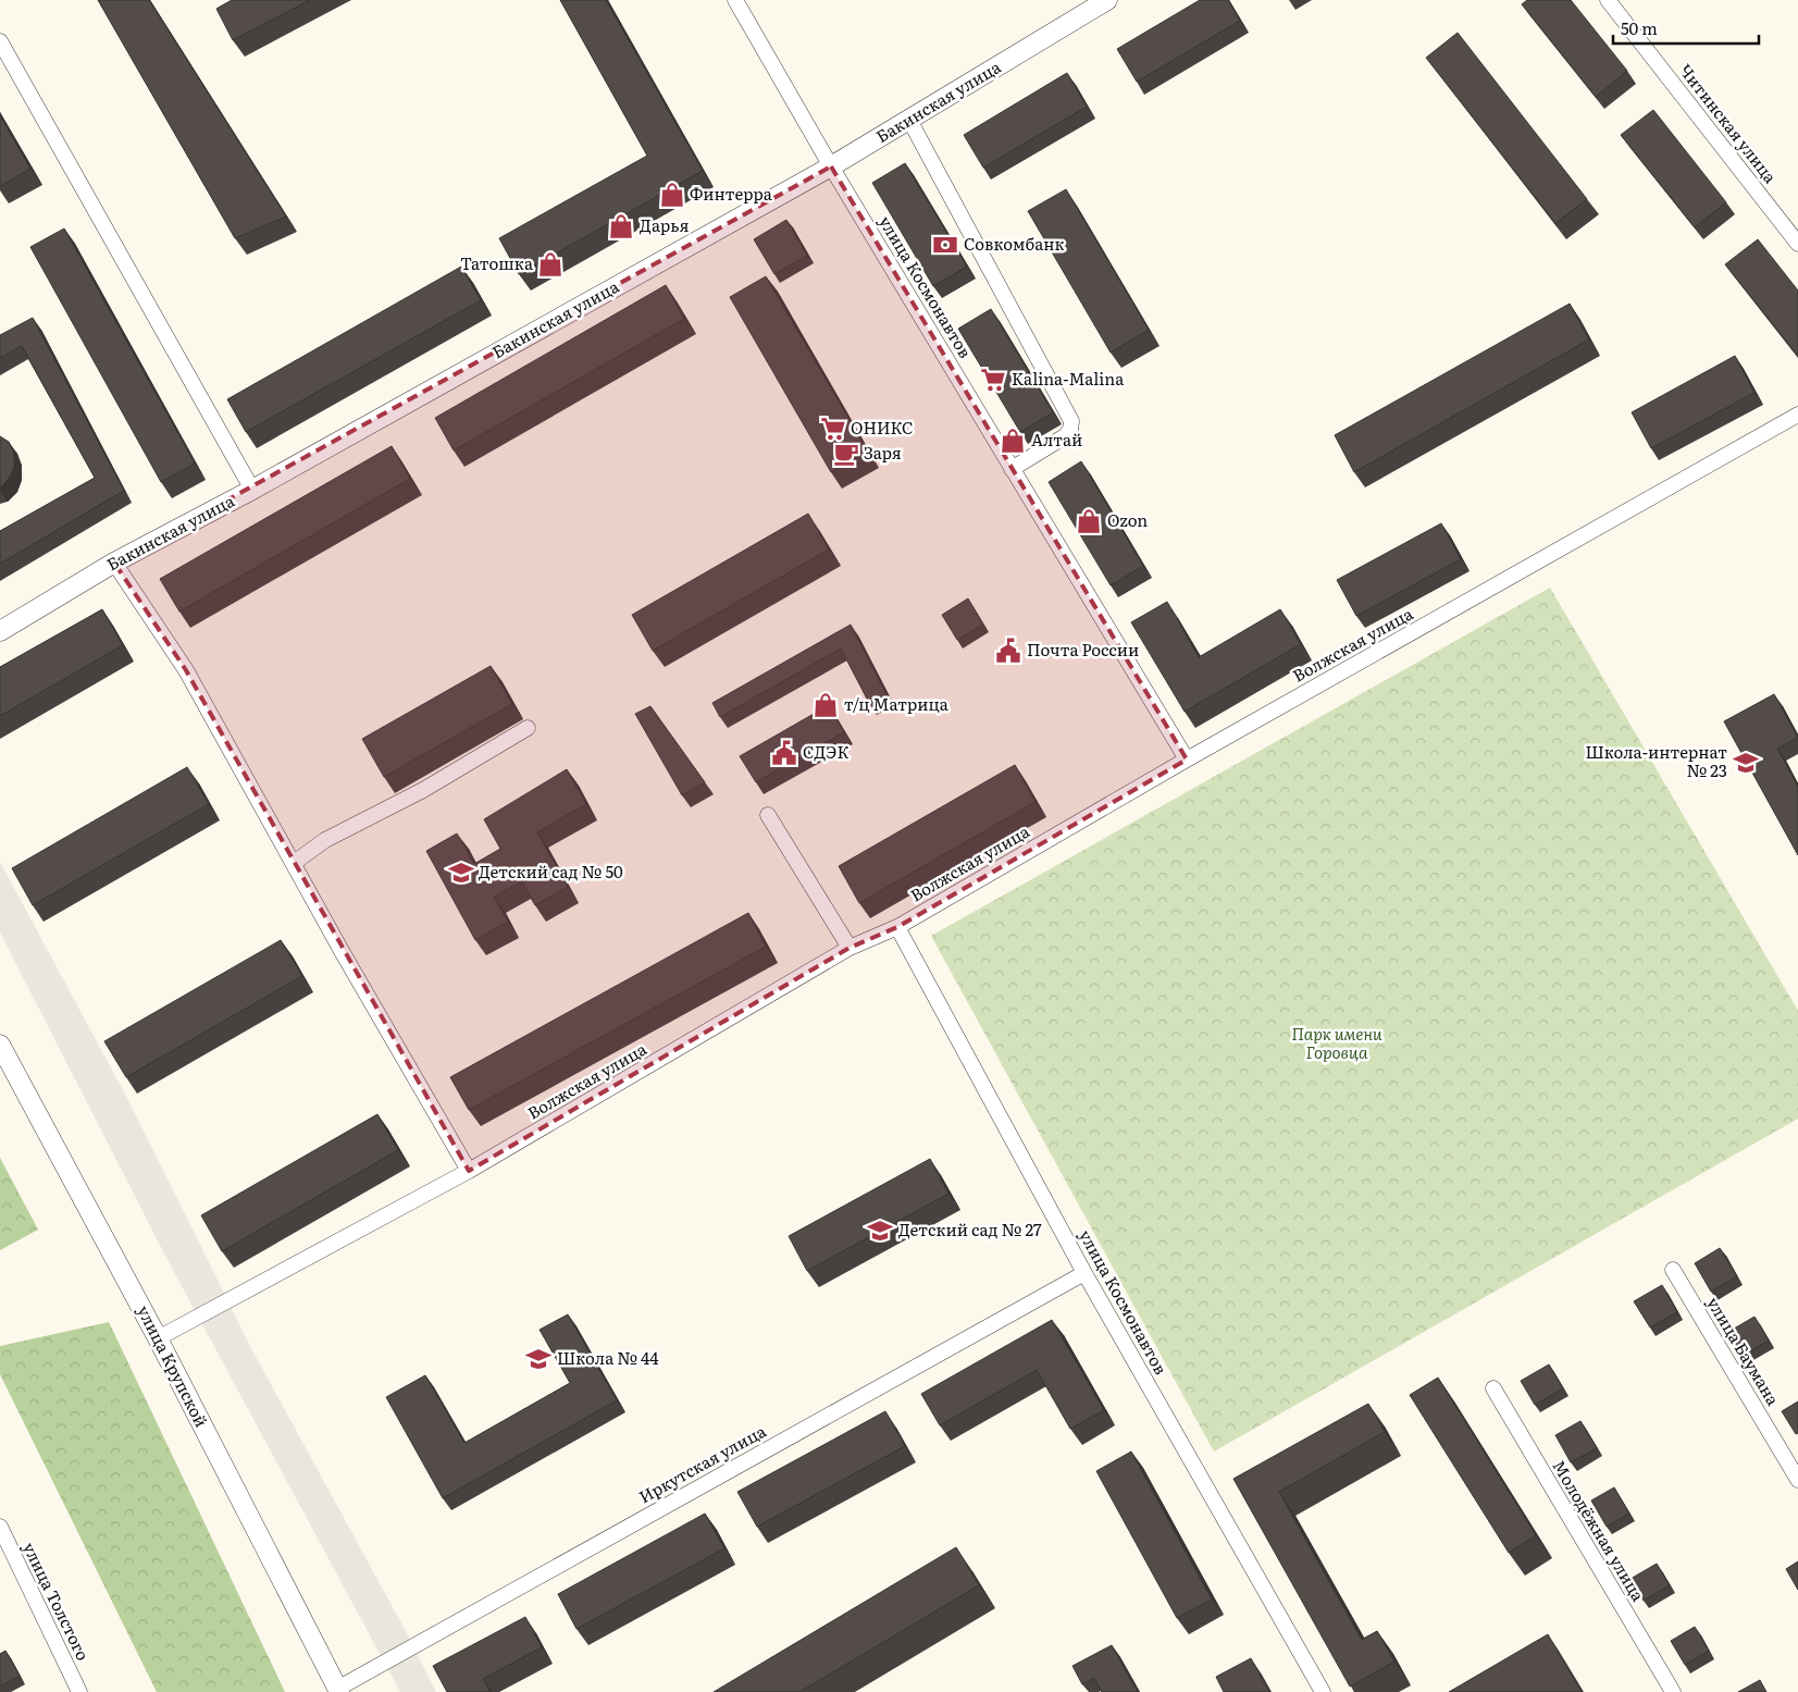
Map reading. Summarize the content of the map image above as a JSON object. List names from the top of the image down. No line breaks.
{"streets":{"street":["Бакинская улица","Читинская улица","улица Космонавтов","Волжская улица","улица Баумана","улица Крупской","Иркутская улица","Молодёжная улица","улица Толстого"]},"crossings":[["Бакинская улица","улица Космонавтов"],["улица Космонавтов","Волжская улица"],["улица Космонавтов","Иркутская улица"],["Волжская улица","улица Крупской"],["улица Крупской","Иркутская улица"]],"parks":["Парк имени Горовца"],"places":{"shop":["Финтерра","Дарья","Татошка","Алтай","Ozon","т/ц Матрица"],"bank":["Совкомбанк"],"supermarket":["Kalina-Malina","ОНИКС"],"cafe":["Заря"],"public building":["Почта России","СДЭК"],"school or university":["Школа-интернат № 23","Детский сад № 50","Детский сад № 27","Школа № 44"]},"scale_bar":"50 m"}
